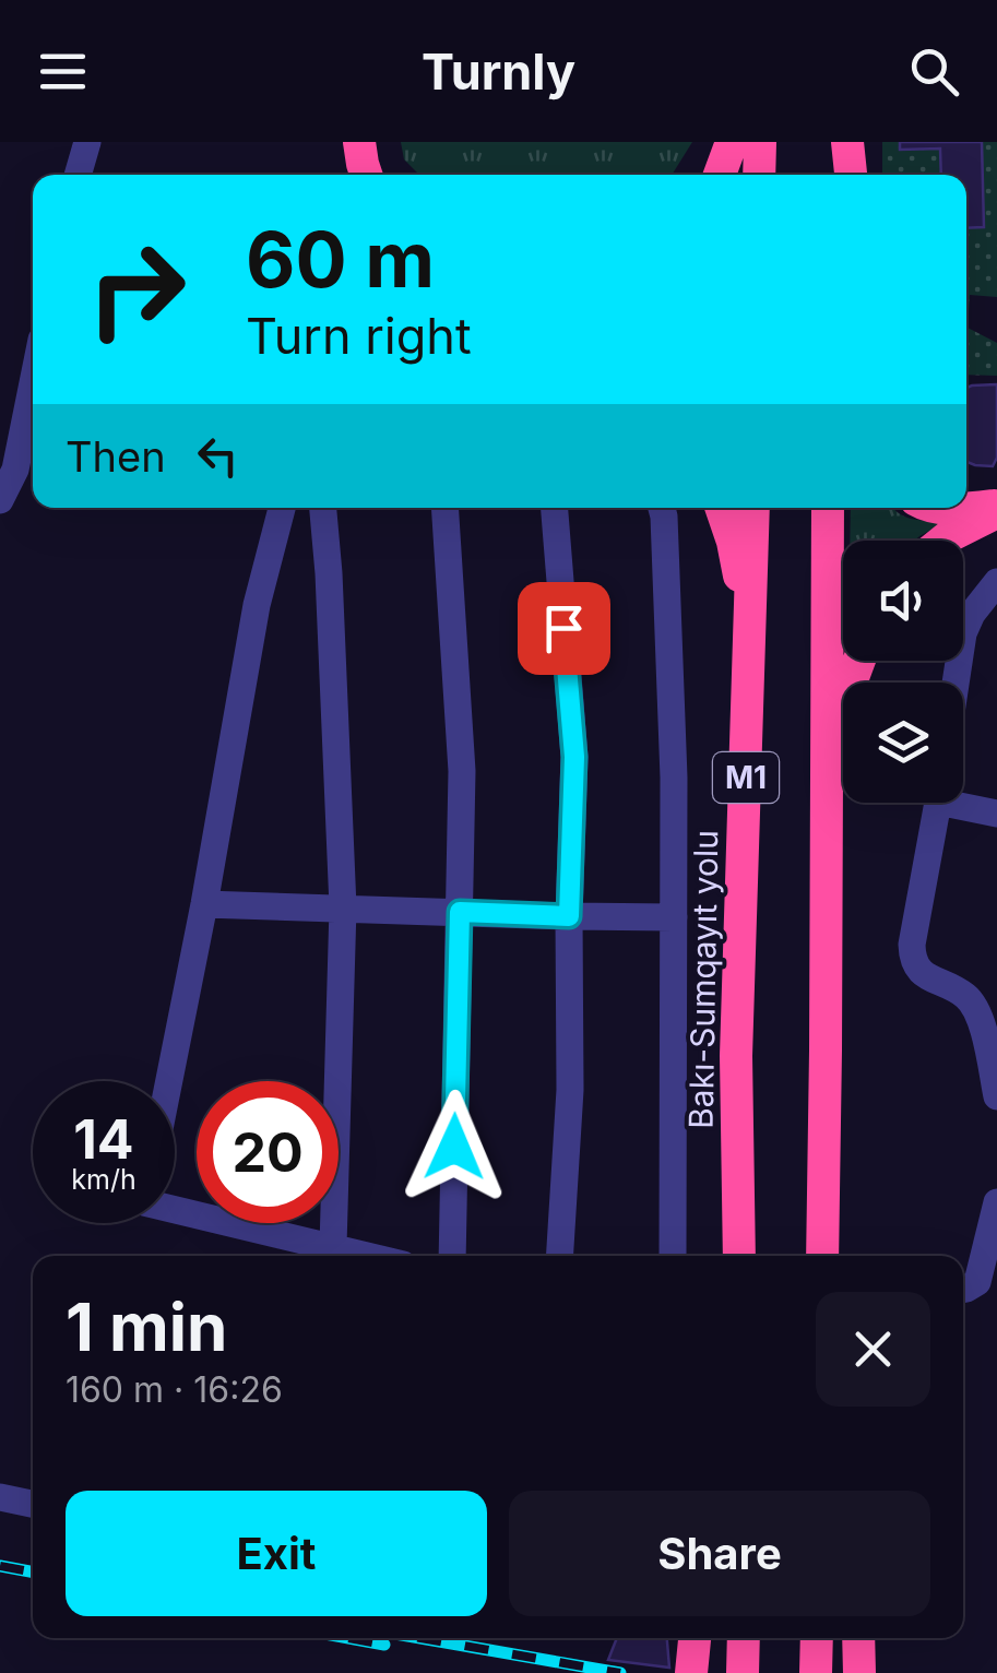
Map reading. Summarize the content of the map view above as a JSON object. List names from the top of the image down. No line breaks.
{"streets":{"highway":["M1","Bakı-Sumqayıt yolu"]},"page":{"header":"Turnly","turn":["60 m","Turn right"],"then":"Then","speed":"14 km/h","limit":"20","heading":["1 min","160 m · 16:26"],"buttons":["Exit","Share"]}}
